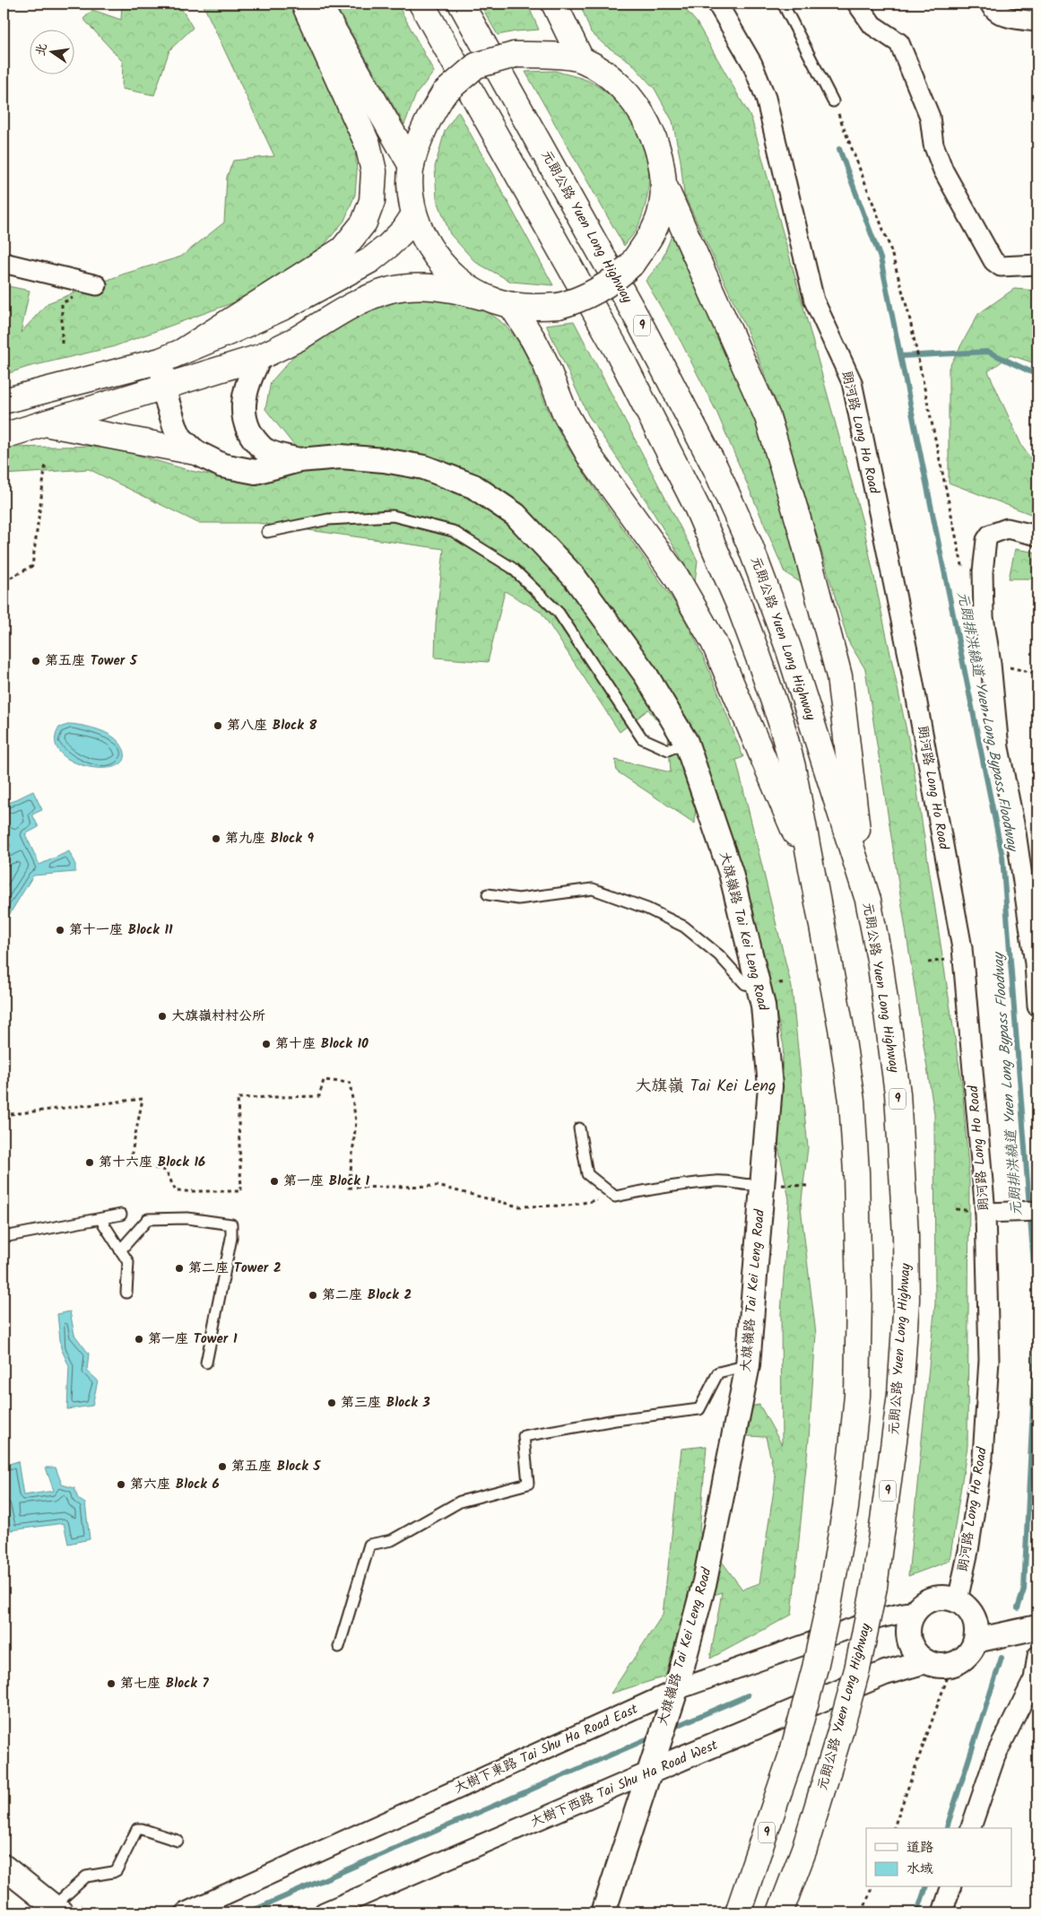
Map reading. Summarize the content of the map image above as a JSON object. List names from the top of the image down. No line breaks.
{"streets":{"main road":["元朗公路 Yuen Long Highway","9"],"street":["朗河路 Long Ho Road","大旗嶺路 Tai Kei Leng Road","大樹下東路 Tai Shu Ha Road East","大樹下西路 Tai Shu Ha Road West"]},"crossings":[["朗河路 Long Ho Road","大樹下東路 Tai Shu Ha Road East"],["朗河路 Long Ho Road","大樹下西路 Tai Shu Ha Road West"],["大旗嶺路 Tai Kei Leng Road","大樹下東路 Tai Shu Ha Road East"],["大旗嶺路 Tai Kei Leng Road","大樹下西路 Tai Shu Ha Road West"],["大樹下東路 Tai Shu Ha Road East","大樹下西路 Tai Shu Ha Road West"]],"districts":["大旗嶺 Tai Kei Leng"],"water":["元朗排洪繞道 Yuen Long Bypass Floodway"],"places":["第五座 Tower 5","第八座 Block 8","第九座 Block 9","第十一座 Block 11","大旗嶺村村公所","第十座 Block 10","第十六座 Block 16","第一座 Block 1","第二座 Tower 2","第二座 Block 2","第一座 Tower 1","第三座 Block 3","第五座 Block 5","第六座 Block 6","第七座 Block 7"],"legend":["道路","水域"],"north":"left"}
